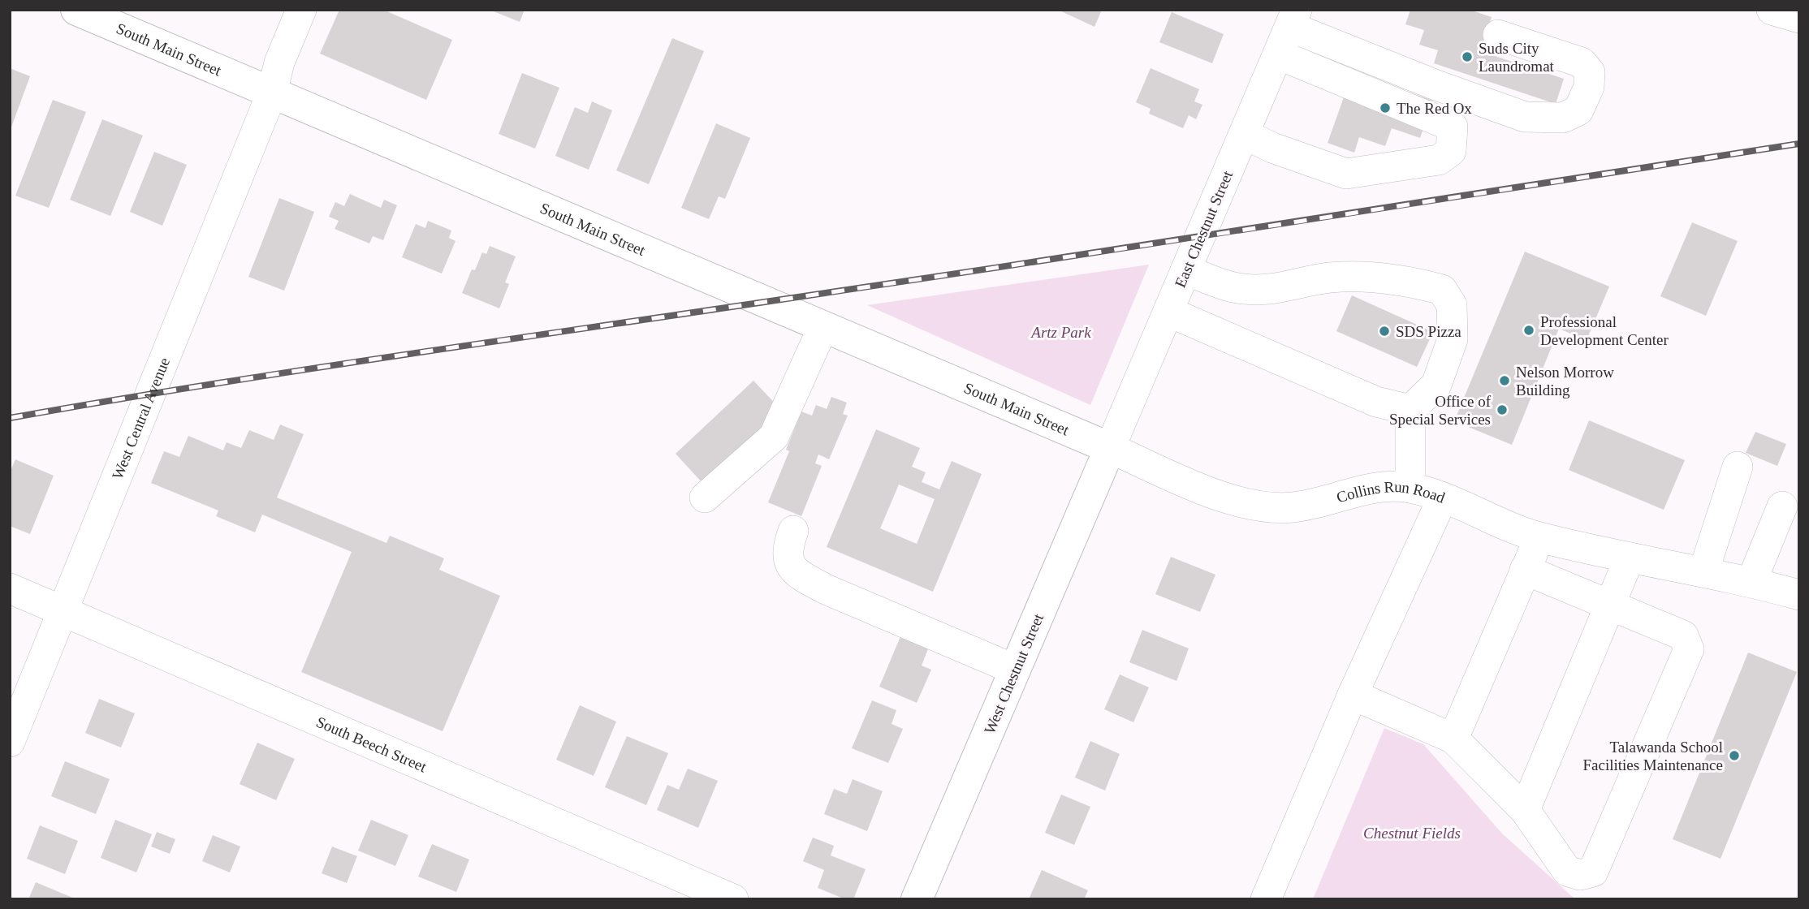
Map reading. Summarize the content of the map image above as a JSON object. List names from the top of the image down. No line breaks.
{"streets":{"main road":["South Main Street","West Chestnut Street"],"street":["East Chestnut Street","West Central Avenue","Collins Run Road","South Beech Street"]},"crossings":[["South Main Street","East Chestnut Street"],["South Main Street","West Central Avenue"],["South Main Street","Collins Run Road"],["South Main Street","West Chestnut Street"],["East Chestnut Street","Collins Run Road"],["East Chestnut Street","West Chestnut Street"],["West Central Avenue","South Beech Street"],["Collins Run Road","West Chestnut Street"]],"parks":["Artz Park","Chestnut Fields"],"places":["Suds City Laundromat","The Red Ox","Professional Development Center","SDS Pizza","Nelson Morrow Building","Office of Special Services","Talawanda School Facilities Maintenance"]}
